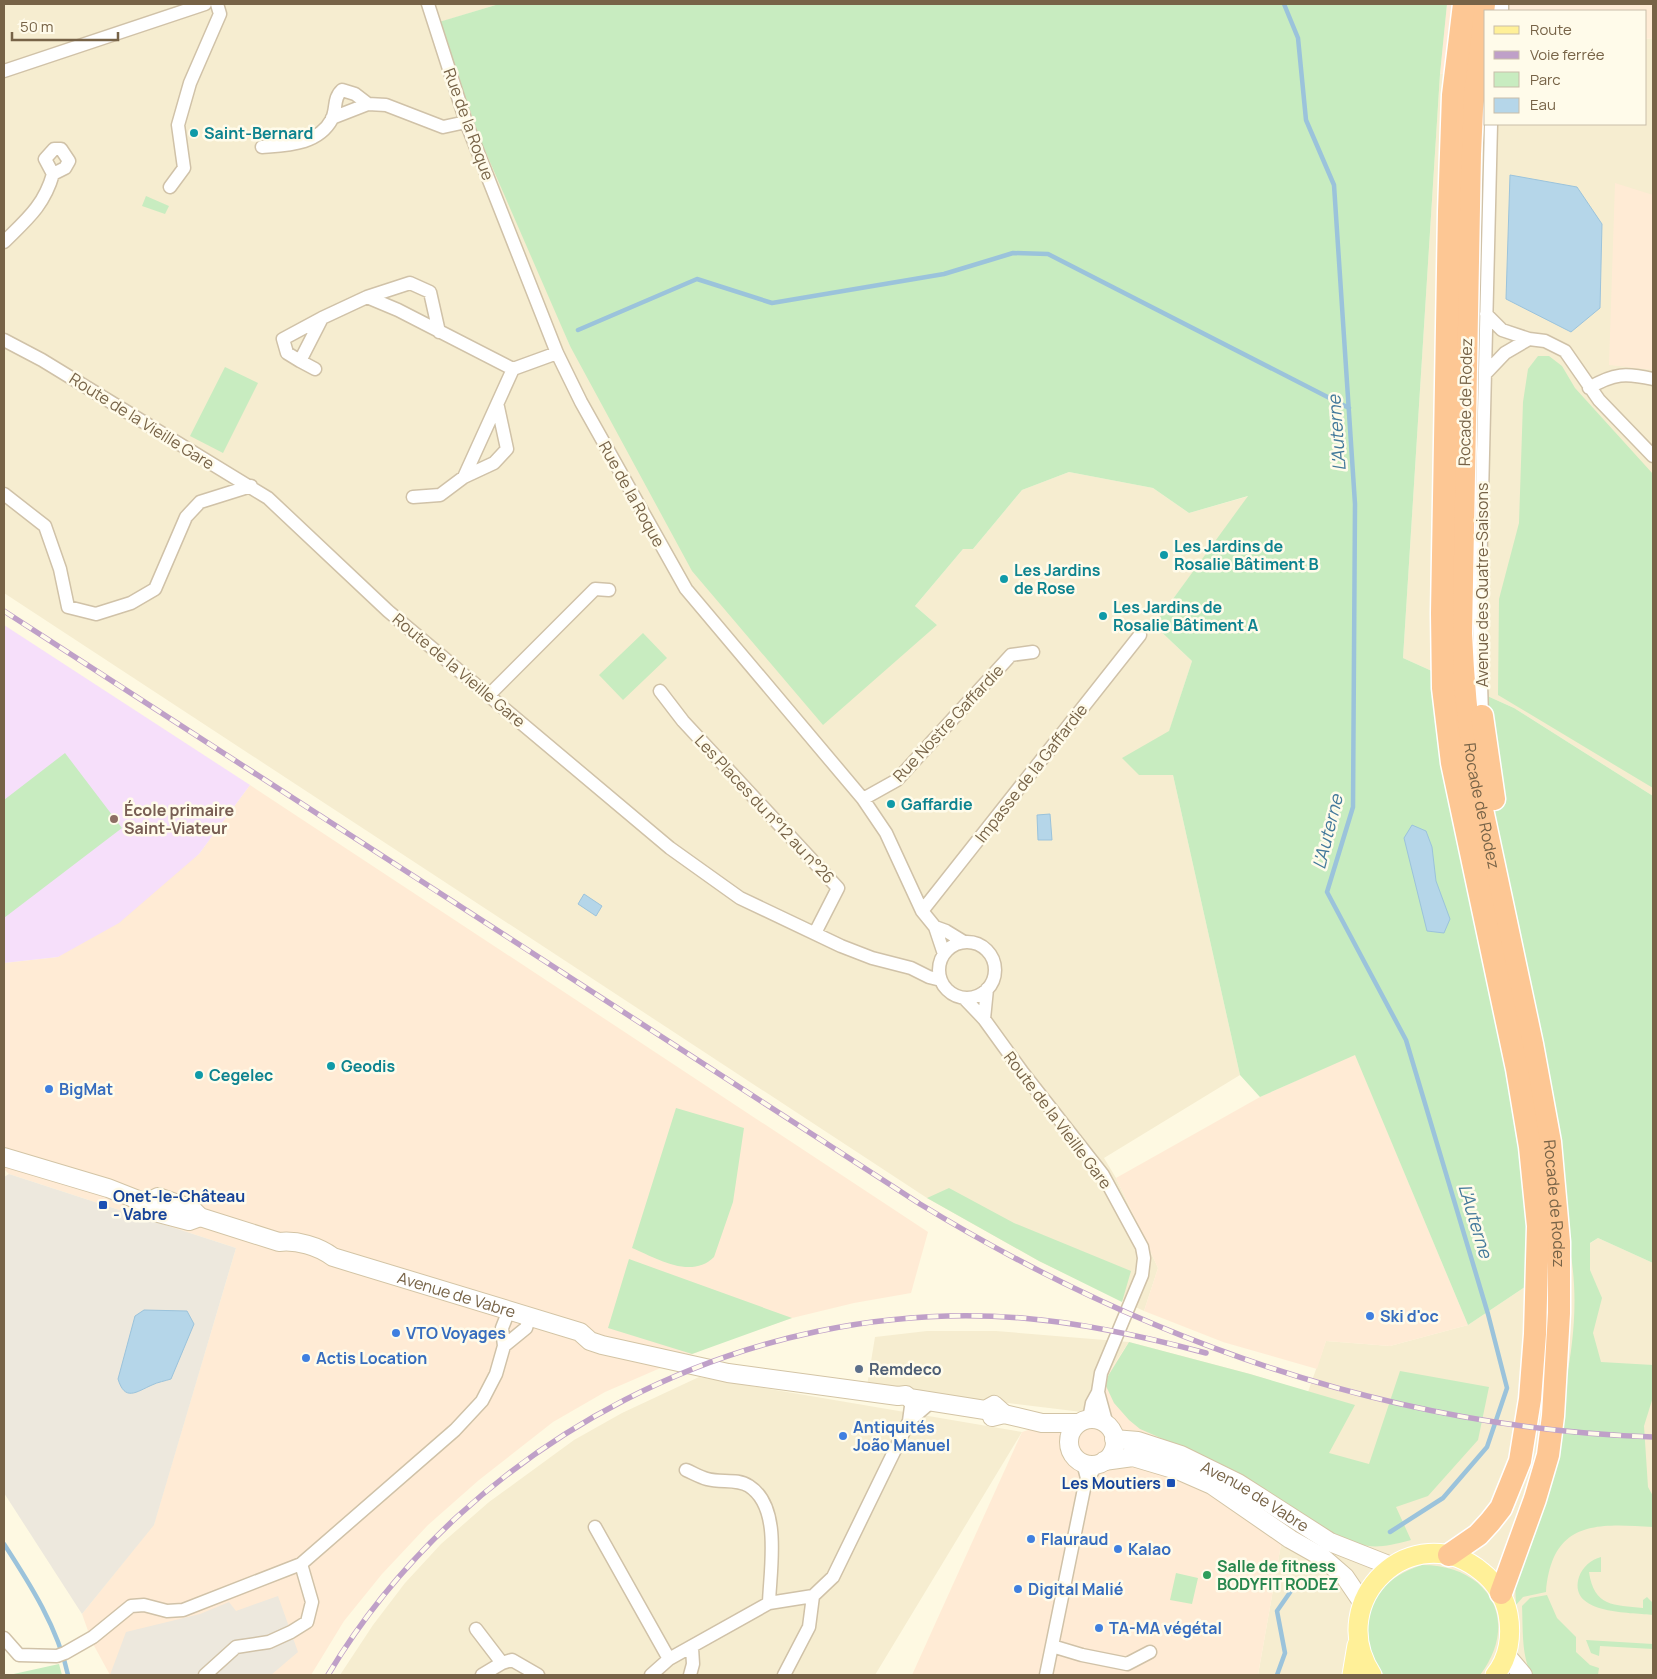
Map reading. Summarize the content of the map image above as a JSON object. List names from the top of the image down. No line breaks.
{"streets":{"highway":["Rocade de Rodez"],"main road":["Avenue de Vabre"],"street":["Rue de la Roque","Route de la Vieille Gare","Avenue des Quatre-Saisons","Rue Nostre Gaffardie","Impasse de la Gaffardie","Les Places du n°12 au n°26"]},"crossings":[["Rue de la Roque","Route de la Vieille Gare"],["Rue de la Roque","Rue Nostre Gaffardie"],["Rue de la Roque","Impasse de la Gaffardie"],["Route de la Vieille Gare","Les Places du n°12 au n°26"],["Route de la Vieille Gare","Avenue de Vabre"]],"water":["L'Auterne"],"places":{"other":["Saint-Bernard","Les Jardins de Rosalie Bâtiment B","Les Jardins de Rose","Les Jardins de Rosalie Bâtiment A","Gaffardie","École primaire Saint-Viateur","Geodis","Cegelec","BigMat","Ski d'oc","VTO Voyages","Actis Location","Remdeco","Antiquités João Manuel","Flauraud","Kalao","Salle de fitness BODYFIT RODEZ","Digital Malié","TA-MA végétal"],"transit":["Onet-le-Château - Vabre","Les Moutiers"]},"legend":["Route","Voie ferrée","Parc","Eau"],"scale_bar":"50 m"}
